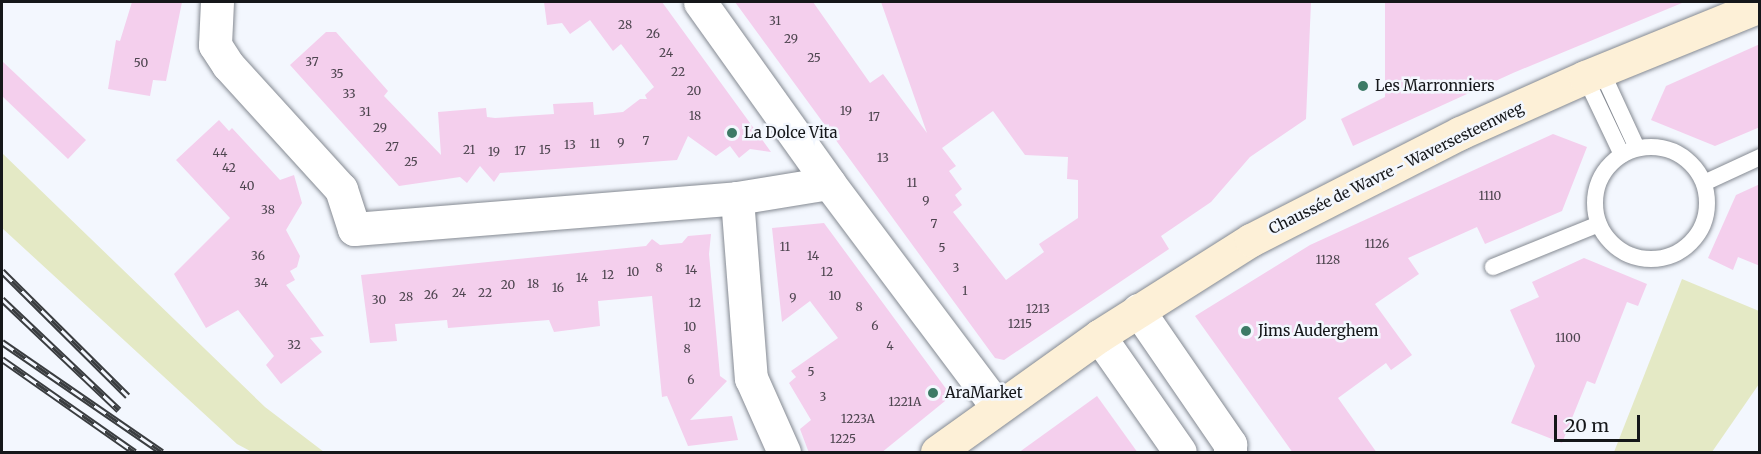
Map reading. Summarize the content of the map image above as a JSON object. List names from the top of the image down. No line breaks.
{"streets":{"main road":["Chaussée de Wavre - Waversesteenweg"]},"places":["Les Marronniers","La Dolce Vita","Jims Auderghem","AraMarket"],"house_numbers":["31","28","26","29","24","25","37","50","22","35","20","33","19","31","18","17","29","7","9","11","13","27","21","15","17","19","44","13","25","42","11","40","1110","9","38","7","1126","11","5","36","14","1128","8","3","14","10","12","12","14","34","18","20","16","1","24","22","26","10","28","9","30","12","8","1213","1215","6","10","1100","32","4","8","5","6","3","1221A","1223A","1225"],"scale_bar":"20 m"}
